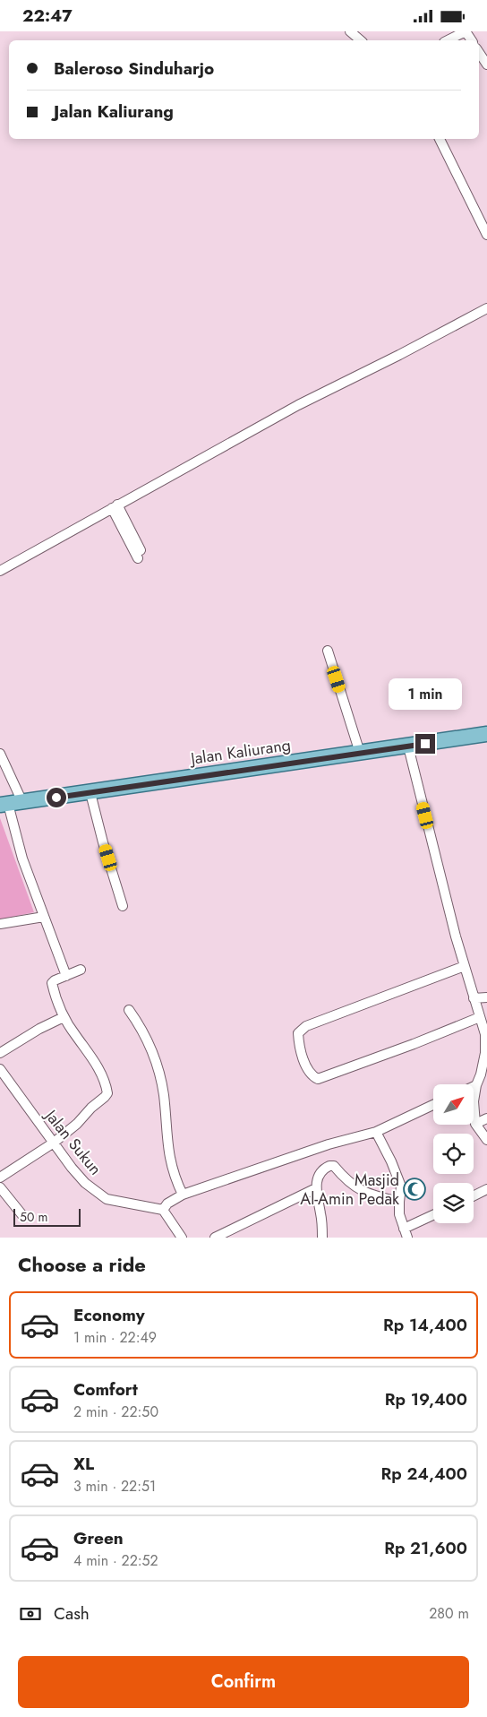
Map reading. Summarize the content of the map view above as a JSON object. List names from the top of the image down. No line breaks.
{"streets":{"main road":["Jalan Kaliurang"],"street":["Jalan Sukun"]},"places":{"mosque":["Masjid Al-Amin Pedak"]},"scale_bar":"50 m","north":"top right","page":{"status":"22:47","banner":["Baleroso Sinduharjo","Jalan Kaliurang"],"bubble":"1 min","scale":"50 m","heading":"Choose a ride","list":[{"name":"Economy","note":"1 min · 22:49","value":"Rp 14,400"},{"name":"Comfort","note":"2 min · 22:50","value":"Rp 19,400"},{"name":"XL","note":"3 min · 22:51","value":"Rp 24,400"},{"name":"Green","note":"4 min · 22:52","value":"Rp 21,600"}],"pay":["Cash","280 m"],"buttons":"Confirm"}}
